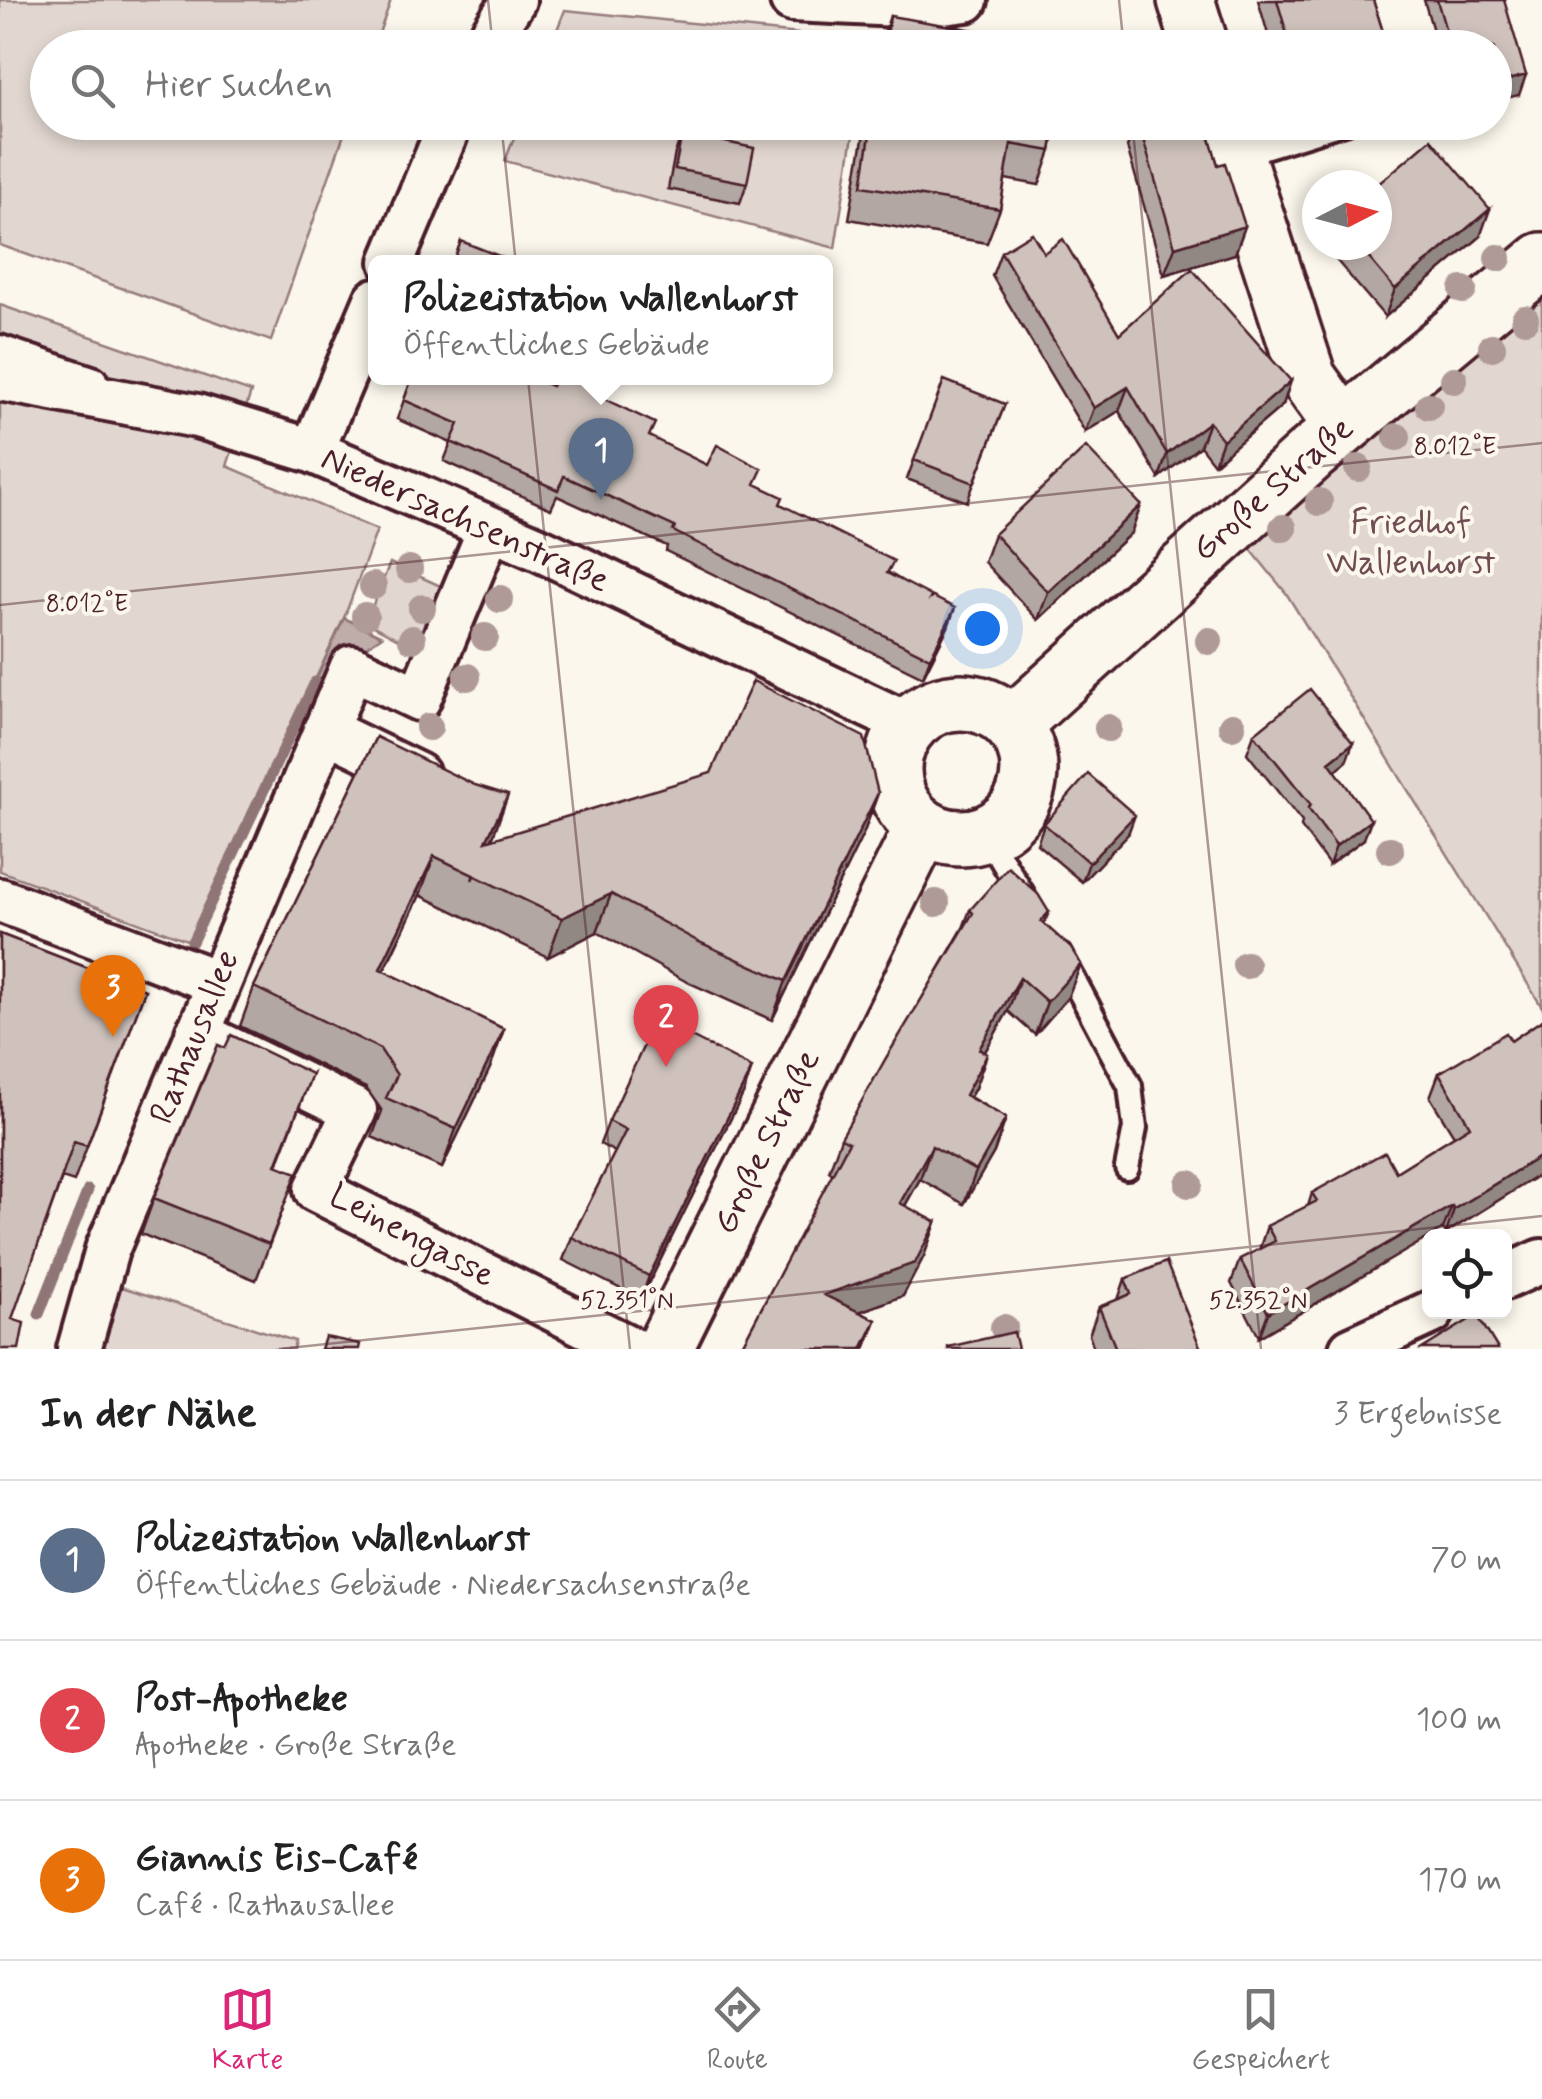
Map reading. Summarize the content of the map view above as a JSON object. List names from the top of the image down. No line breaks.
{"streets":{"street":["Große Straße","Niedersachsenstraße","Rathausallee","Leinengasse"]},"crossings":[["Große Straße","Niedersachsenstraße"],["Niedersachsenstraße","Rathausallee"],["Rathausallee","Leinengasse"]],"parks":["Friedhof Wallenhorst"],"north":"right","page":{"search":"Hier suchen","popup":["Polizeistation Wallenhorst","Öffentliches Gebäude"],"pins":["1","3","2"],"heading":["In der Nähe","3 Ergebnisse"],"list":[{"mark":"1","name":"Polizeistation Wallenhorst","note":"Öffentliches Gebäude · Niedersachsenstraße","value":"70 m"},{"mark":"2","name":"Post-Apotheke","note":"Apotheke · Große Straße","value":"100 m"},{"mark":"3","name":"Giannis Eis-Café","note":"Café · Rathausallee","value":"170 m"}],"nav":["Karte","Route","Gespeichert"]},"coordinates":["8.012°E","52.351°N","52.352°N"]}
